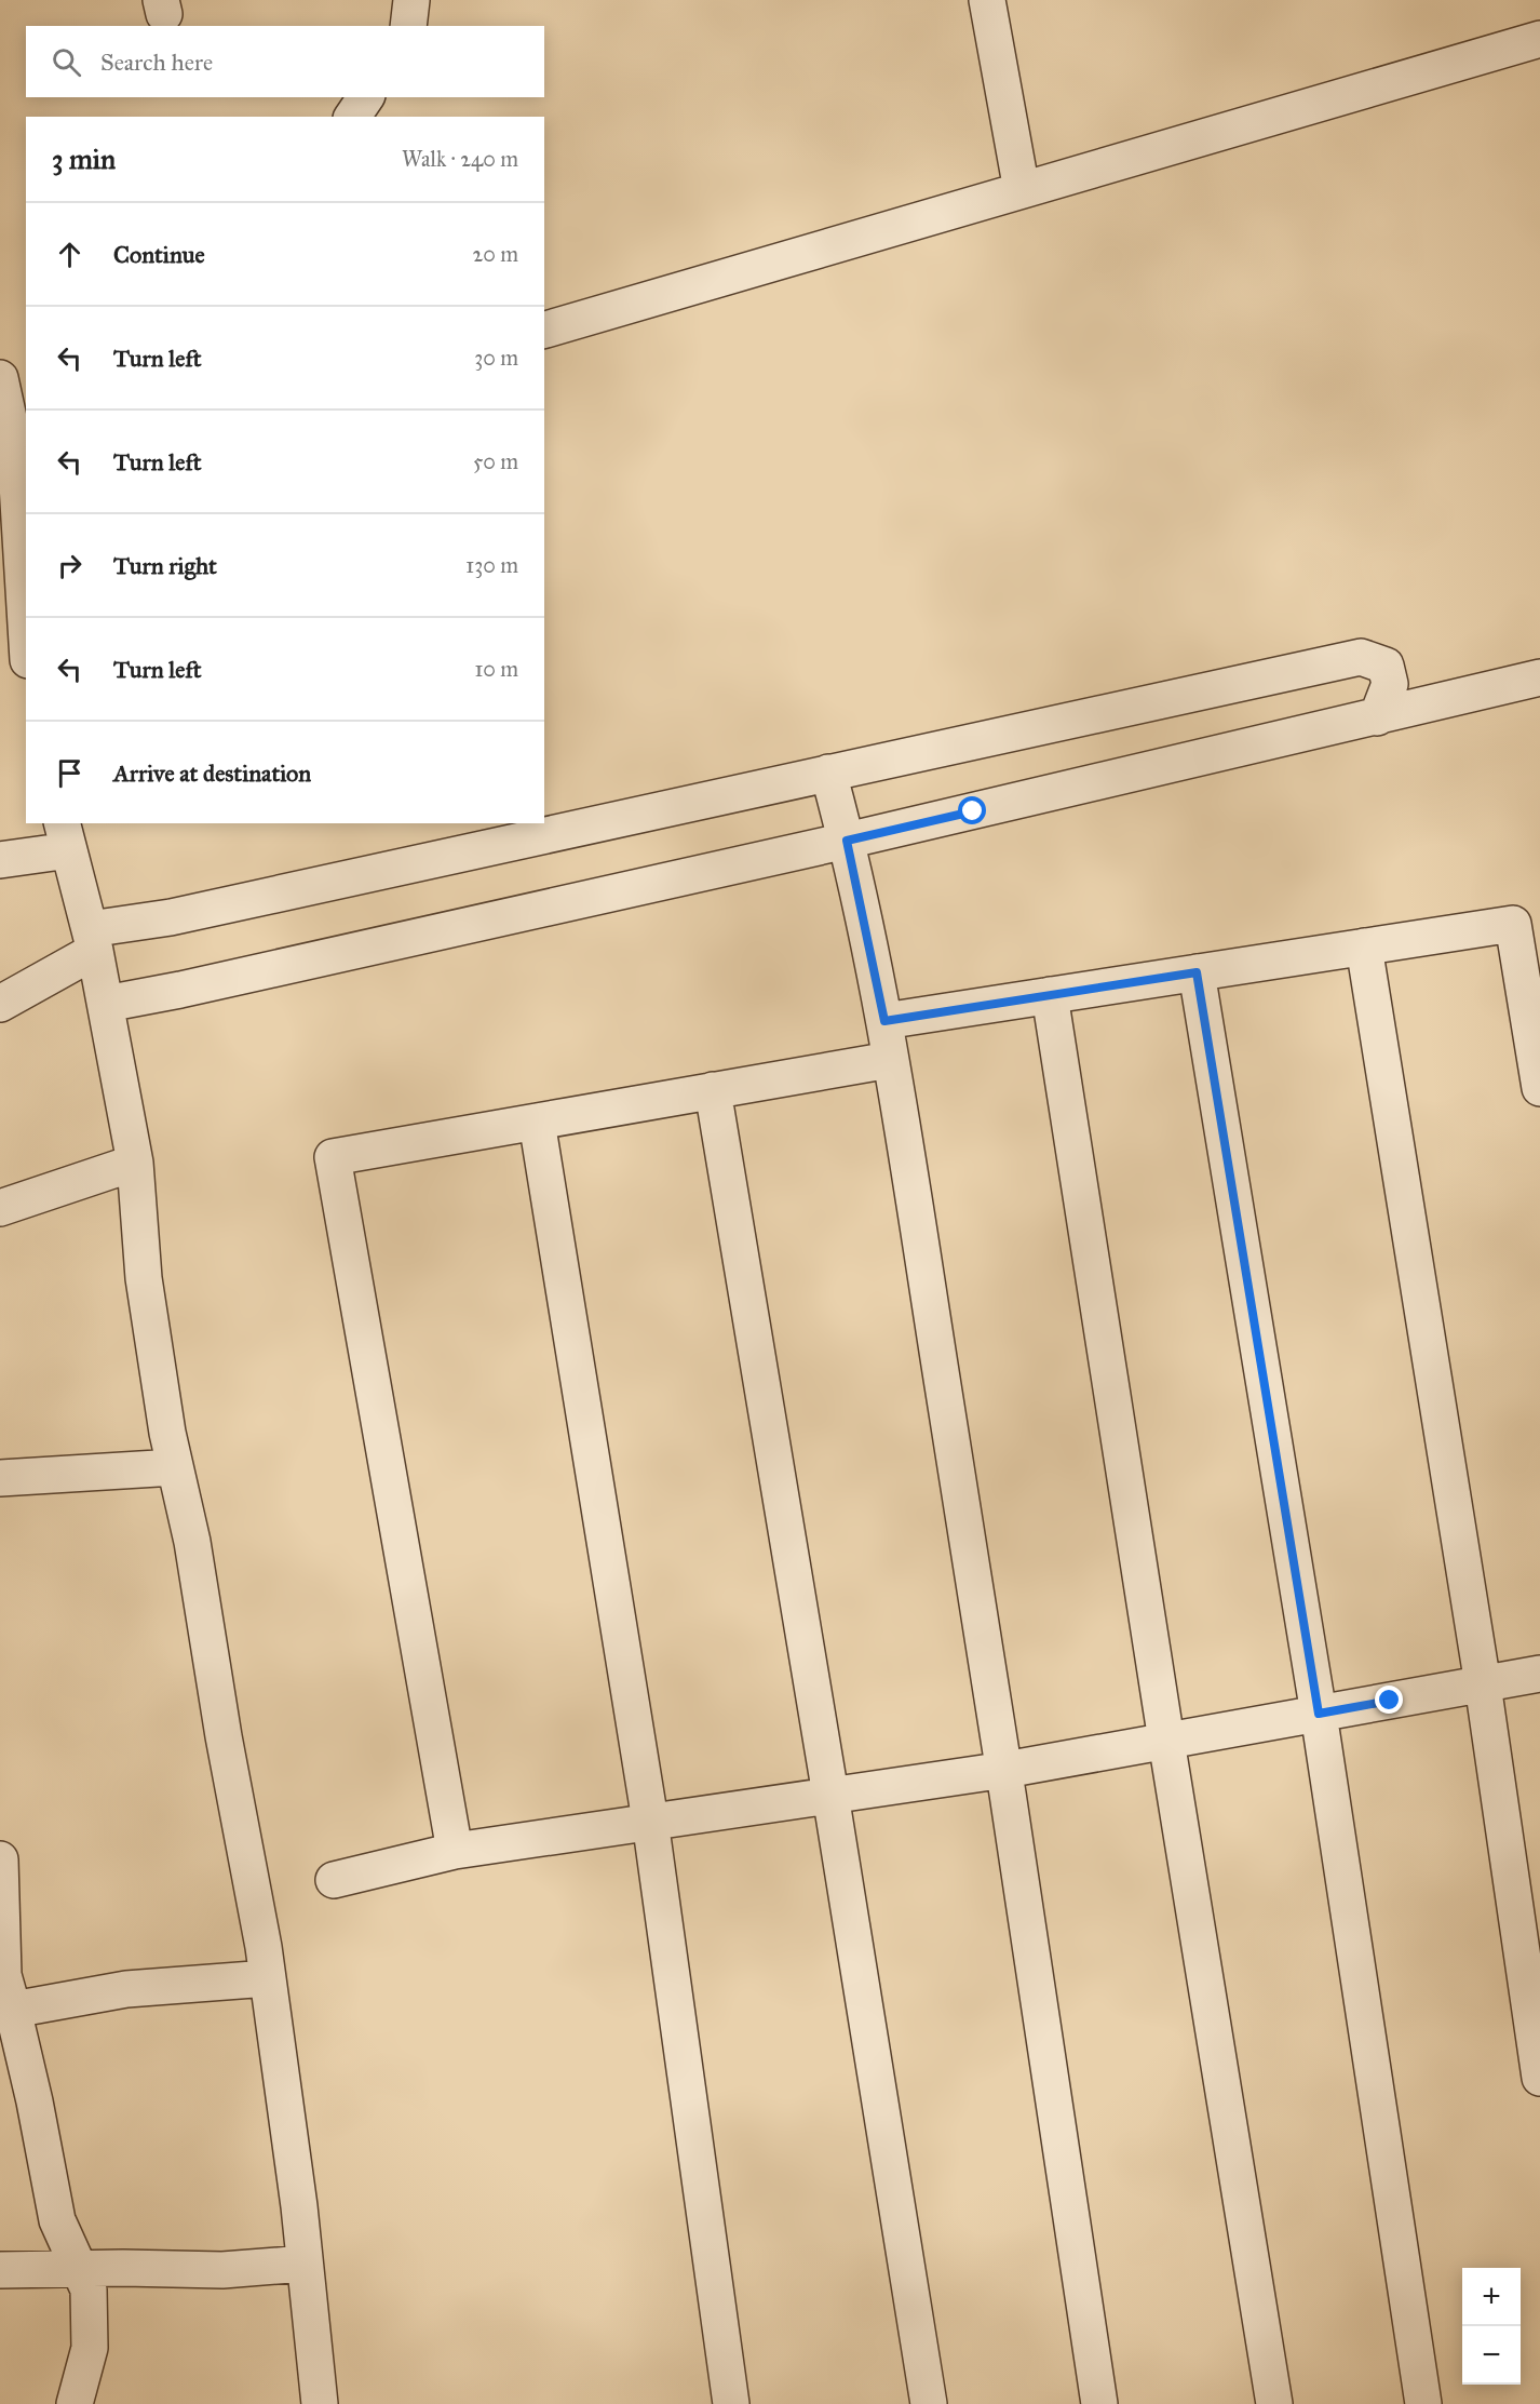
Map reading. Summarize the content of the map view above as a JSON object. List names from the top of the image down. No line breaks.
{"page":{"search":"Search here","heading":["3 min","Walk · 240 m"],"list":[["Continue","20 m"],["Turn left","30 m"],["Turn left","50 m"],["Turn right","130 m"],["Turn left","10 m"],"Arrive at destination"],"map_buttons":["+","−"]}}
